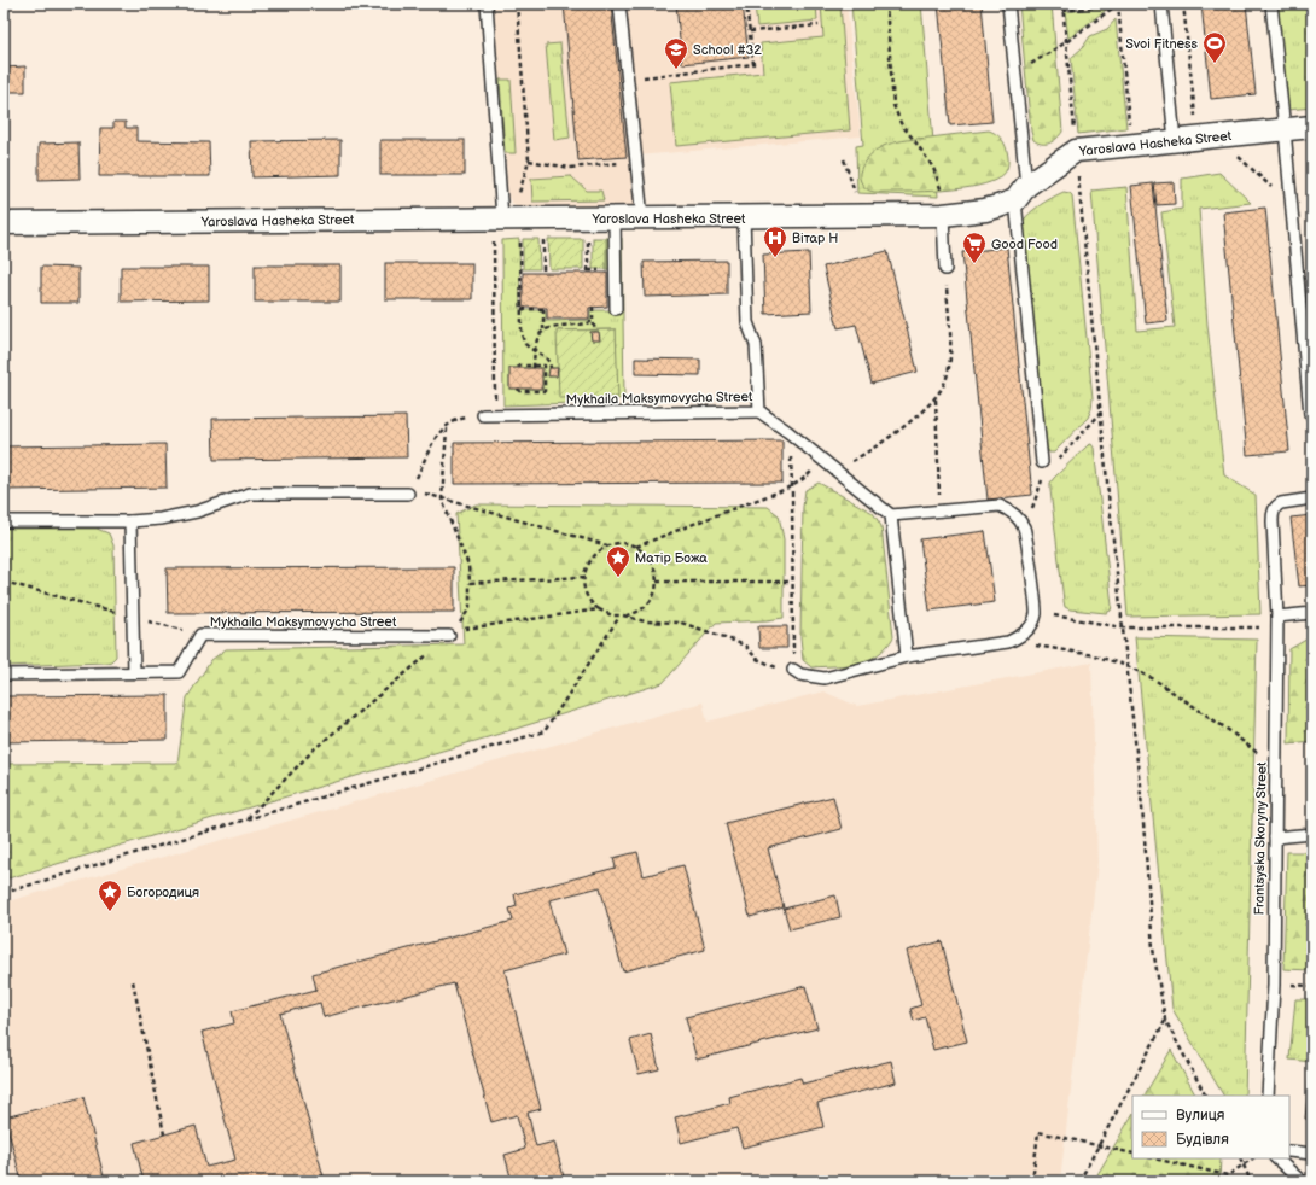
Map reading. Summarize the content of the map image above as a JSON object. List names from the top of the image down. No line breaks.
{"streets":{"street":["Yaroslava Hasheka Street"],"lane":["Mykhaila Maksymovycha Street","Frantsyska Skoryny Street"]},"crossings":[["Yaroslava Hasheka Street","Mykhaila Maksymovycha Street"]],"places":{"sports":["Svoi Fitness"],"school or university":["School #32"],"hospital":["Вітар Н"],"supermarket":["Good Food"],"place":["Матір Божа","Богородиця"]},"legend":["Вулиця","Будівля"]}
